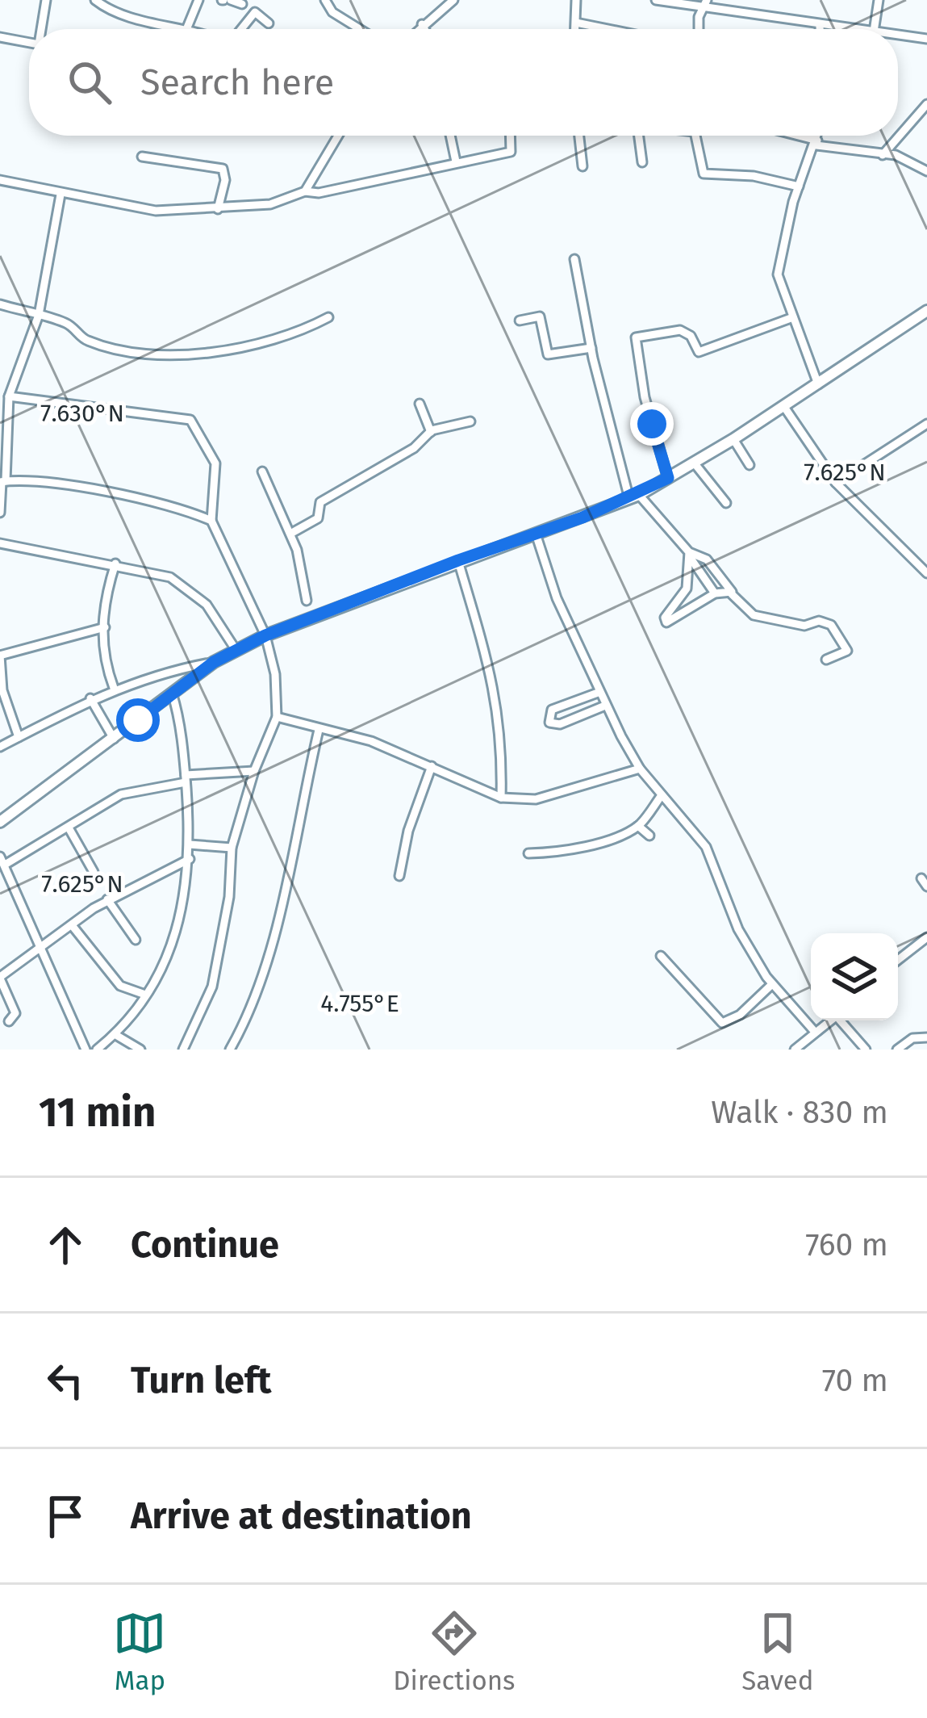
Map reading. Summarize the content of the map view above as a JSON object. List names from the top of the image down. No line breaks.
{"page":{"search":"Search here","heading":["11 min","Walk · 830 m"],"list":[["Continue","760 m"],["Turn left","70 m"],"Arrive at destination"],"nav":["Map","Directions","Saved"]},"coordinates":["7.630°N","7.625°N","4.755°E"]}
